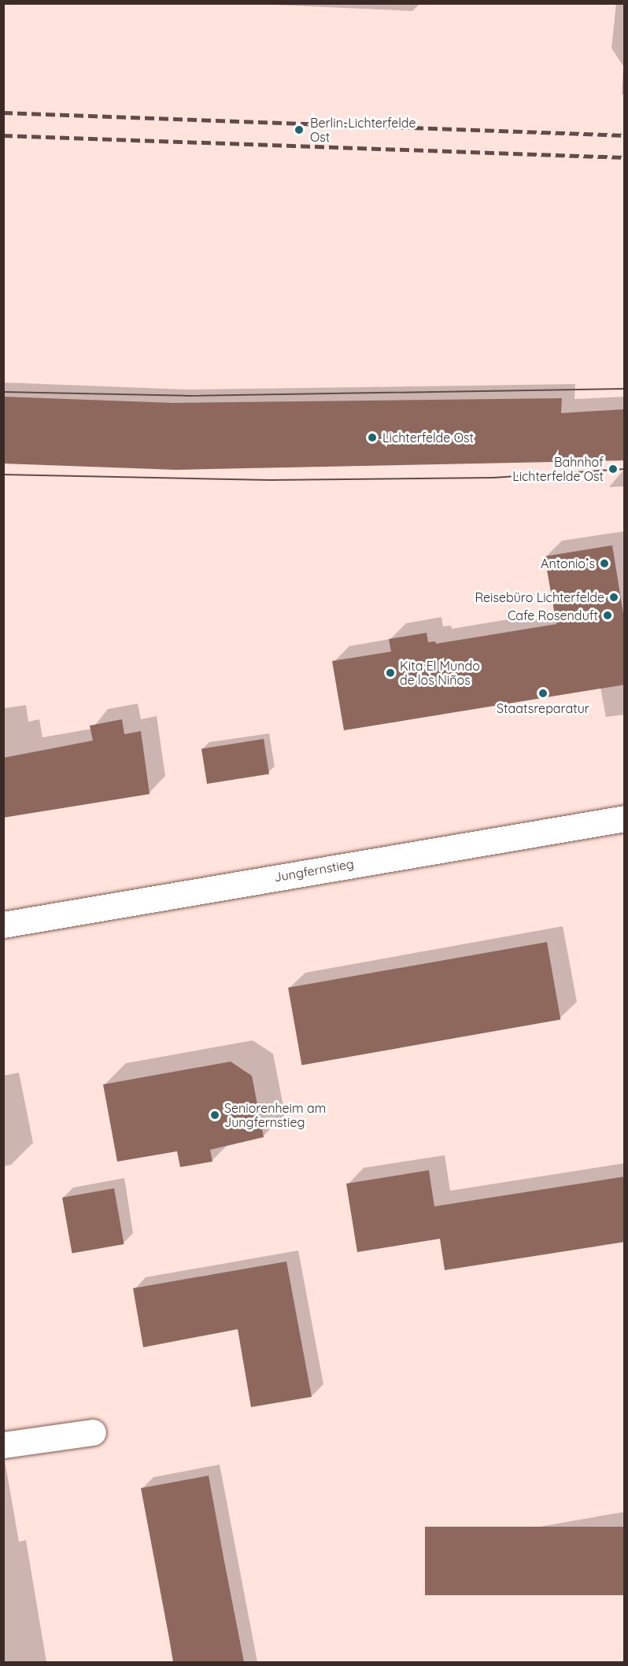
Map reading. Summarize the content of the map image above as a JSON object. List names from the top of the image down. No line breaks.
{"streets":{"street":["Jungfernstieg"]},"places":["Berlin-Lichterfelde Ost","Lichterfelde Ost","Bahnhof Lichterfelde Ost","Antonio´s","Reisebüro Lichterfelde","Cafe Rosenduft","Kita El Mundo de los Niños","Staatsreparatur","Seniorenheim am Jungfernstieg"]}
